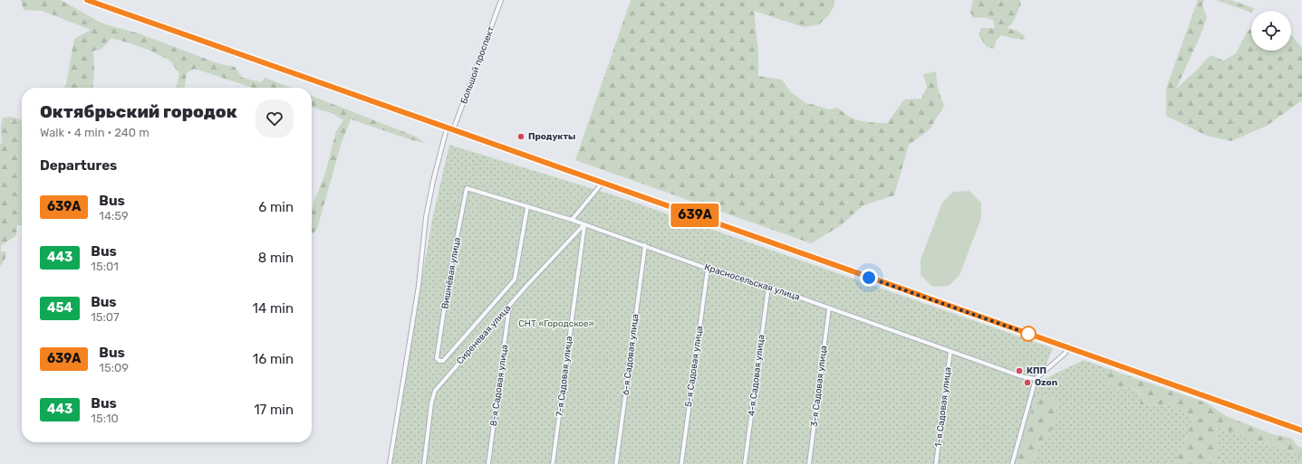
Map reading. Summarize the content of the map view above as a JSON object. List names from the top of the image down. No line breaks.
{"streets":{"street":["Большой проспект","Вишнёвая улица","Красносельская улица","Сиреневая улица","6-я Садовая улица","5-я Садовая улица","4-я Садовая улица","7-я Садовая улица","8-я Садовая улица","3-я Садовая улица","1-я Садовая улица"]},"crossings":[["Вишнёвая улица","Красносельская улица"],["Красносельская улица","Сиреневая улица"],["Красносельская улица","6-я Садовая улица"],["Красносельская улица","5-я Садовая улица"],["Красносельская улица","4-я Садовая улица"],["Красносельская улица","7-я Садовая улица"],["Красносельская улица","3-я Садовая улица"],["Красносельская улица","1-я Садовая улица"],["Сиреневая улица","7-я Садовая улица"],["Сиреневая улица","8-я Садовая улица"]],"parks":["СНТ «Городское»"],"places":["Продукты","КПП","Ozon"],"lines":["bus line 639А"],"page":{"on_map":"639А","heading":[["Октябрьский городок","Walk · 4 min · 240 m"],"Departures"],"list":[{"mark":"639А","name":"Bus","note":"14:59","value":"6 min"},{"mark":"443","name":"Bus","note":"15:01","value":"8 min"},{"mark":"454","name":"Bus","note":"15:07","value":"14 min"},{"mark":"639А","name":"Bus","note":"15:09","value":"16 min"},{"mark":"443","name":"Bus","note":"15:10","value":"17 min"}]}}
